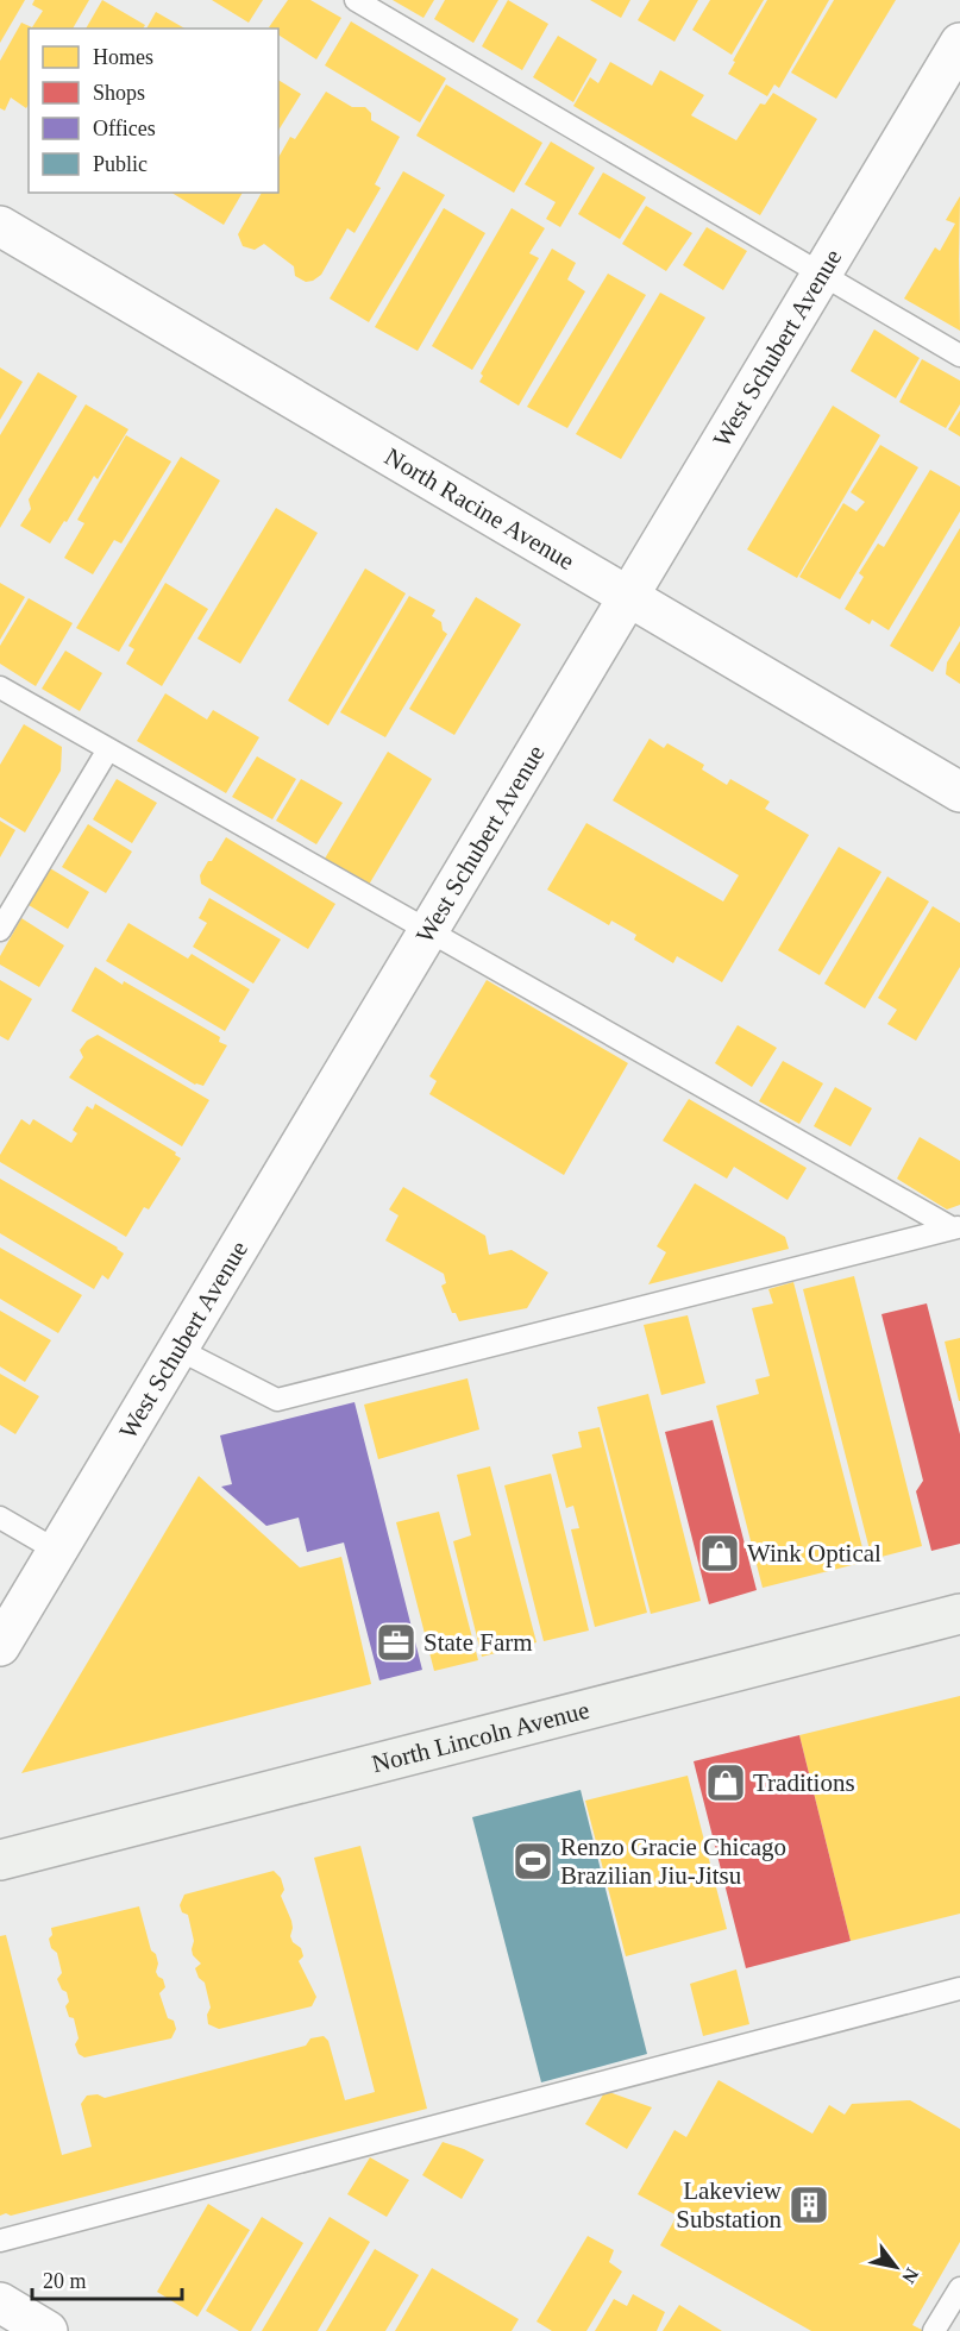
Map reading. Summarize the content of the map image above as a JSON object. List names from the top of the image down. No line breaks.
{"streets":{"main road":["North Lincoln Avenue"],"street":["West Schubert Avenue","North Racine Avenue"]},"crossings":[["West Schubert Avenue","North Racine Avenue"]],"places":{"shop":["Wink Optical","Traditions"],"office":["State Farm"],"sports":["Renzo Gracie Chicago Brazilian Jiu-Jitsu"],"building":["Lakeview Substation"]},"legend":["Homes","Shops","Offices","Public"],"scale_bar":"20 m","north":"bottom right"}
